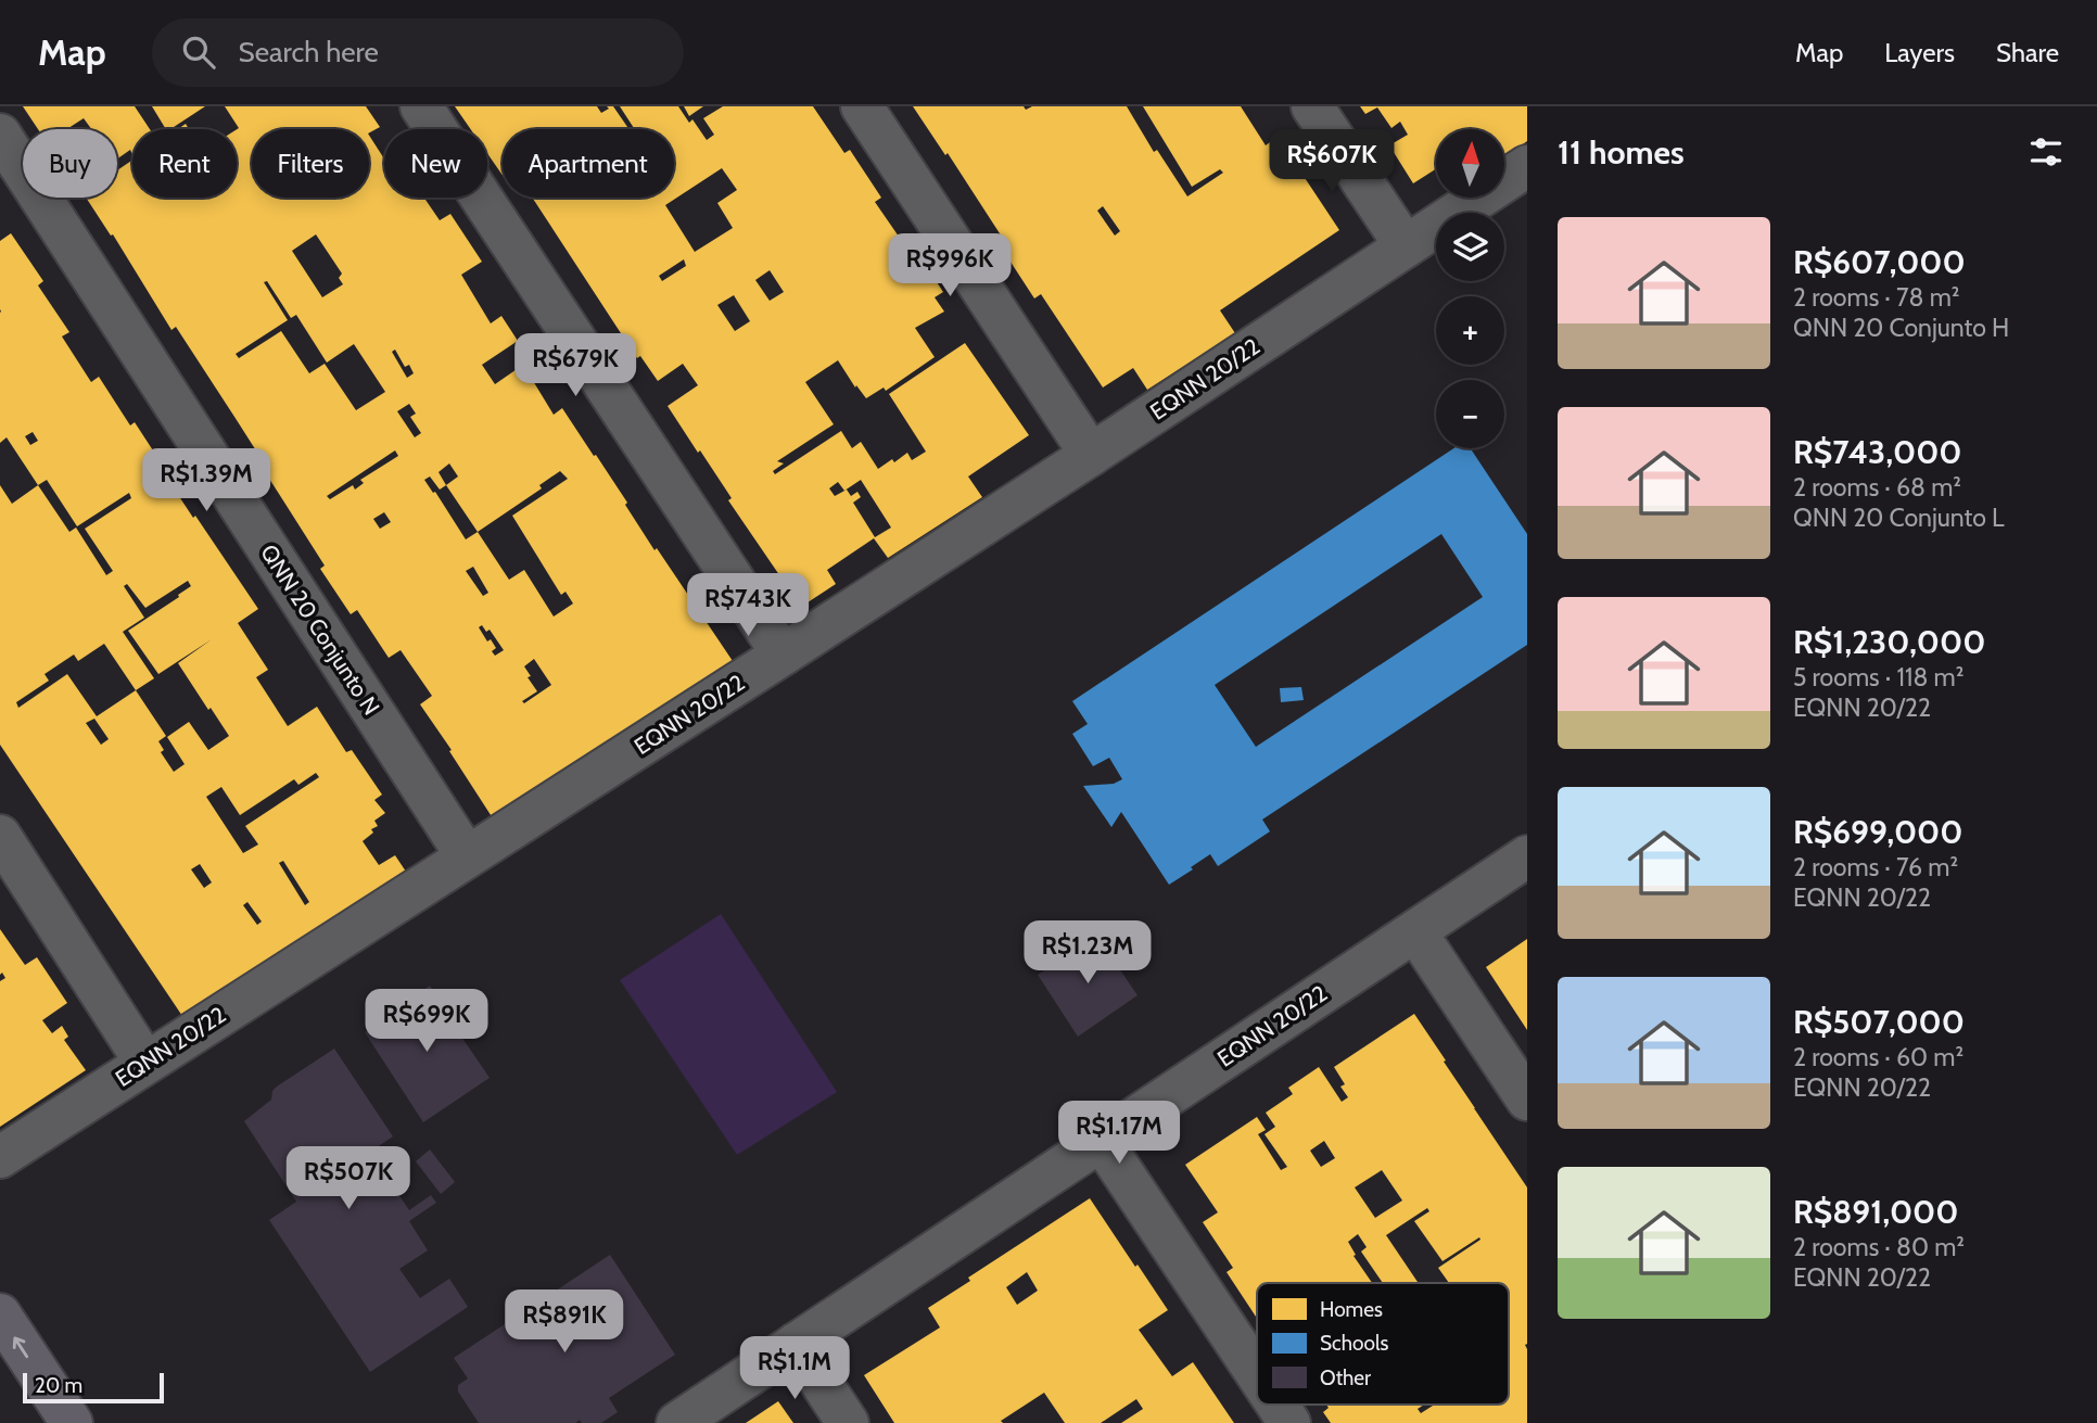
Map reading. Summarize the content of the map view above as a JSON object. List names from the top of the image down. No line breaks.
{"streets":{"street":["EQNN 20/22","QNN 20 Conjunto N"]},"crossings":[["EQNN 20/22","QNN 20 Conjunto N"]],"legend":["Homes","Schools","Other"],"scale_bar":"20 m","north":"top","page":{"header":"Map","search":"Search here","nav":["Map","Layers","Share"],"heading":"11 homes","map_buttons":["+","−"],"price":["R$607K","R$996K","R$679K","R$1.39M","R$743K","R$1.23M","R$699K","R$1.17M","R$507K","R$891K","R$1.1M"],"chip":["Buy","Rent","Filters","New","Apartment"],"list":[{"name":"R$607,000","note":"2 rooms · 78 m² · QNN 20 Conjunto H"},{"name":"R$743,000","note":"2 rooms · 68 m² · QNN 20 Conjunto L"},{"name":"R$1,230,000","note":"5 rooms · 118 m² · EQNN 20/22"},{"name":"R$699,000","note":"2 rooms · 76 m² · EQNN 20/22"},{"name":"R$507,000","note":"2 rooms · 60 m² · EQNN 20/22"},{"name":"R$891,000","note":"2 rooms · 80 m² · EQNN 20/22"}],"scale":"20 m"}}
